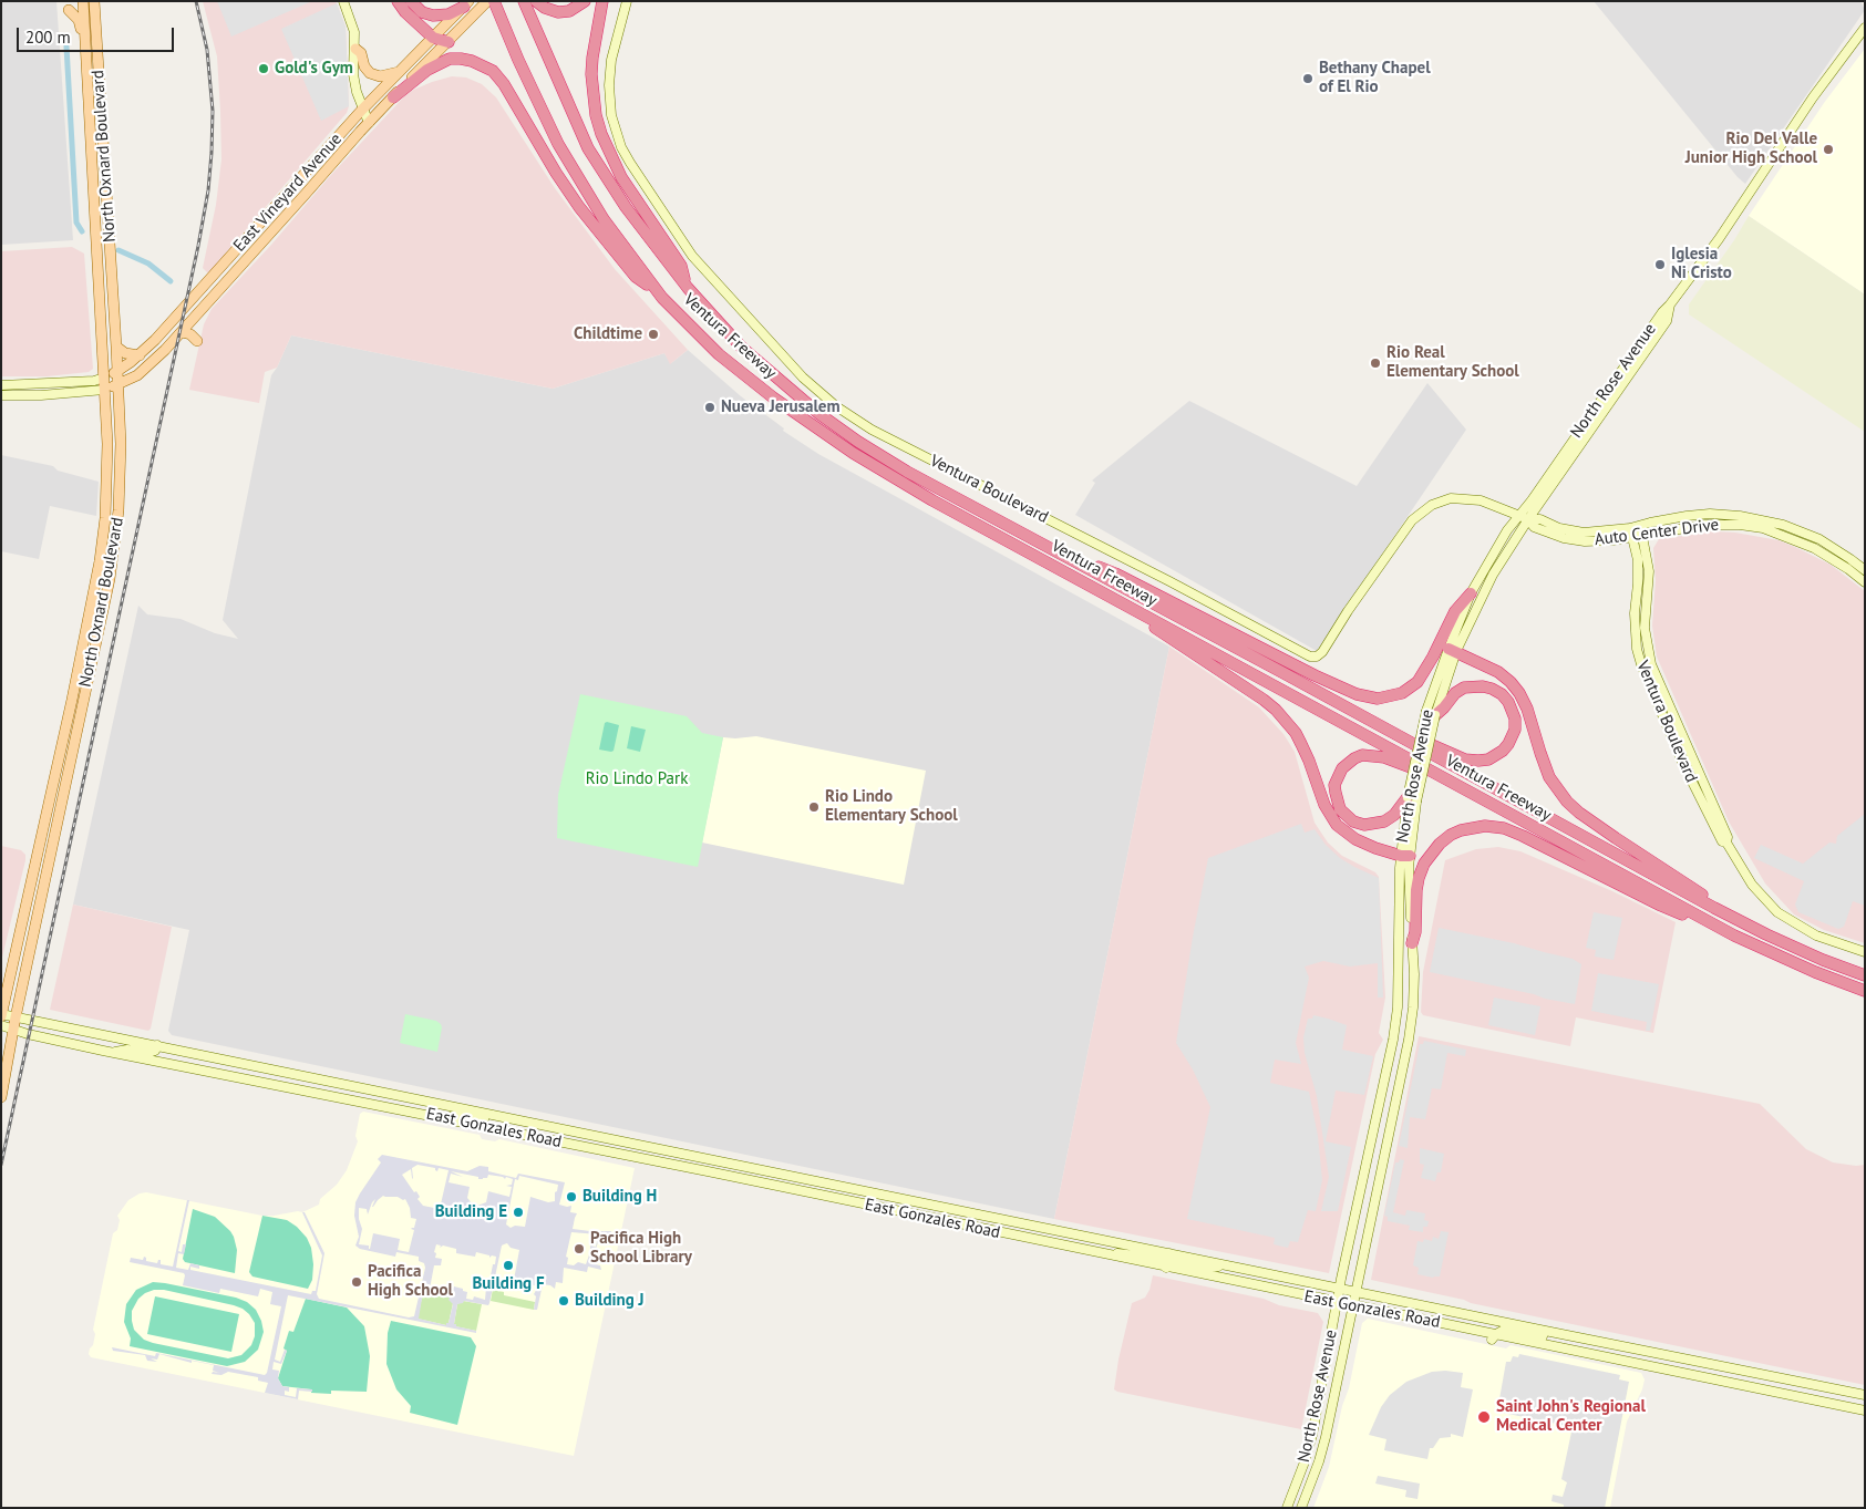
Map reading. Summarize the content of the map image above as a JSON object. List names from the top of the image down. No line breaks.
{"streets":{"highway":["Ventura Freeway"],"main road":["North Oxnard Boulevard","East Vineyard Avenue","North Rose Avenue","Ventura Boulevard","Auto Center Drive","East Gonzales Road"]},"crossings":[["North Oxnard Boulevard","East Vineyard Avenue"],["North Oxnard Boulevard","East Gonzales Road"],["East Vineyard Avenue","Ventura Freeway"],["North Rose Avenue","Ventura Boulevard"],["North Rose Avenue","Auto Center Drive"],["North Rose Avenue","East Gonzales Road"],["Ventura Boulevard","Auto Center Drive"]],"parks":["Rio Lindo Park"],"places":["Gold's Gym","Bethany Chapel of El Rio","Rio Del Valle Junior High School","Iglesia Ni Cristo","Childtime","Rio Real Elementary School","Nueva Jerusalem","Rio Lindo Elementary School","Building H","Building E","Pacifica High School Library","Building F","Pacifica High School","Building J","Saint John's Regional Medical Center"],"scale_bar":"200 m"}
